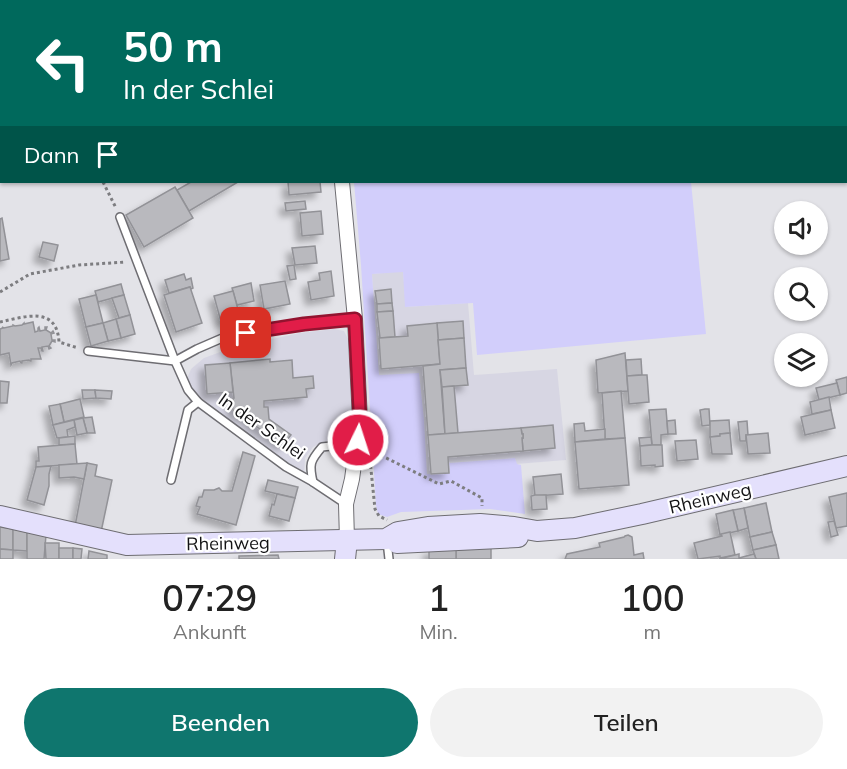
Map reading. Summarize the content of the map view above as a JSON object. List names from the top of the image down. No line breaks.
{"streets":{"main road":["Rheinweg"],"lane":["In der Schlei"]},"page":{"turn":["50 m","In der Schlei"],"then":"Dann","eta":["07:29","Ankunft","1","Min.","100","m"],"buttons":["Beenden","Teilen"]}}
